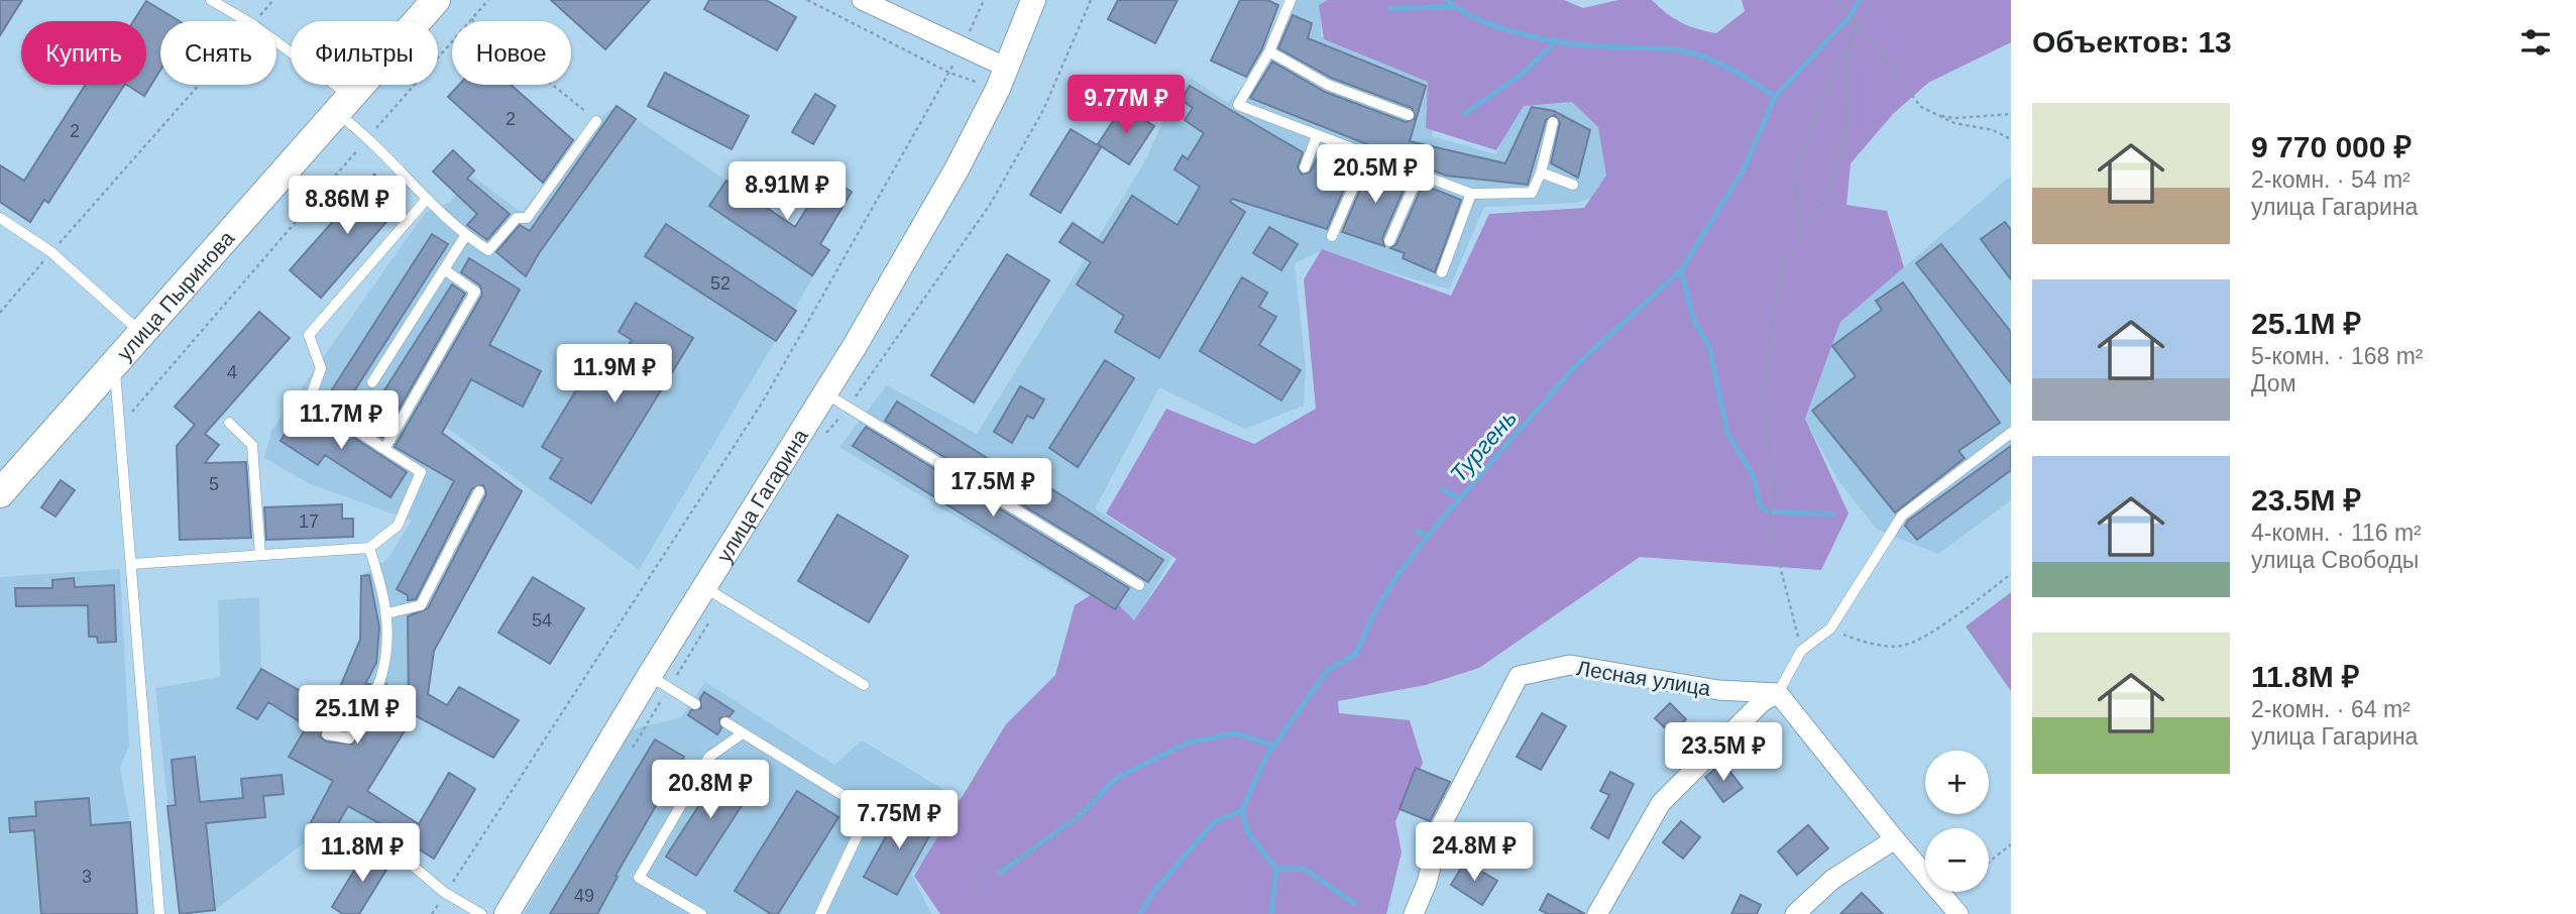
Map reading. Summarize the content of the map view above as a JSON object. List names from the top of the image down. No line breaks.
{"streets":{"main road":["улица Пыринова"],"street":["улица Гагарина","Лесная улица"]},"water":["Тургень"],"house_numbers":["2","2","52","4","5","17","54","3","49"],"page":{"heading":"Объектов: 13","chip":["Купить","Снять","Фильтры","Новое"],"price":["9.77M ₽","20.5M ₽","8.91M ₽","8.86M ₽","11.9M ₽","11.7M ₽","17.5M ₽","25.1M ₽","23.5M ₽","20.8M ₽","7.75M ₽","24.8M ₽","11.8M ₽"],"list":[{"name":"9 770 000 ₽","note":"2-комн. · 54 m² · улица Гагарина"},{"name":"25.1M ₽","note":"5-комн. · 168 m² · Дом"},{"name":"23.5M ₽","note":"4-комн. · 116 m² · улица Свободы"},{"name":"11.8M ₽","note":"2-комн. · 64 m² · улица Гагарина"}],"map_buttons":["+","−"]}}
